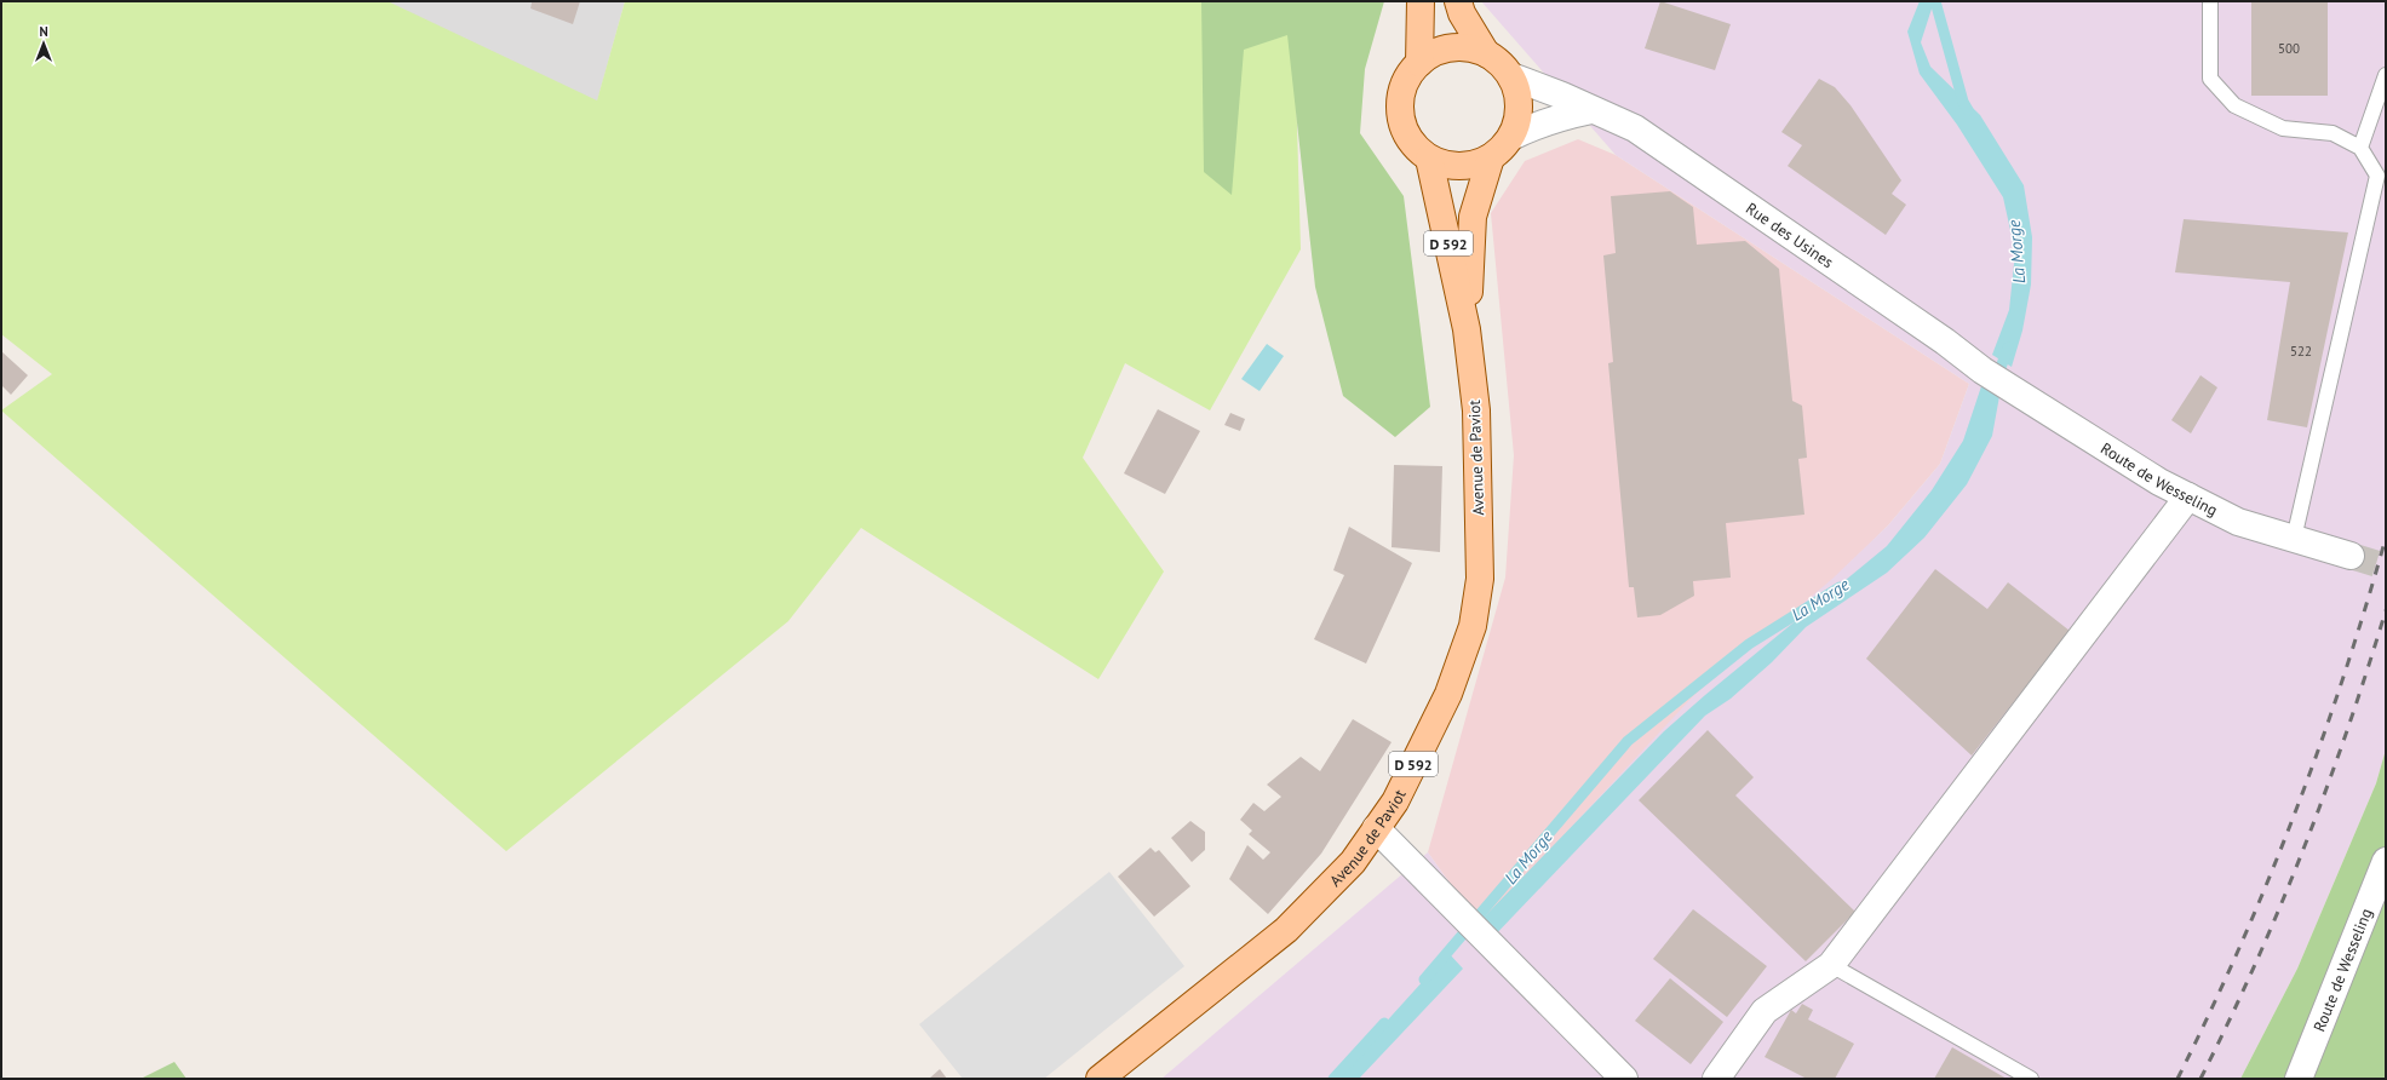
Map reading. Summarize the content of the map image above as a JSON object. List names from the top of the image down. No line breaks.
{"streets":{"main road":["D 592","Avenue de Paviot"],"street":["Rue des Usines","Route de Wesseling"]},"crossings":[["Rue des Usines","Avenue de Paviot"],["Rue des Usines","Route de Wesseling"]],"water":["La Morge"],"house_numbers":["500","522"],"north":"top"}
